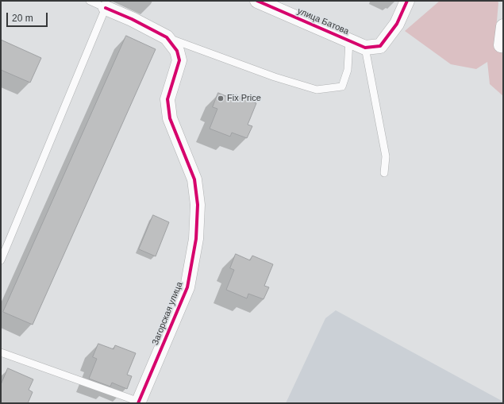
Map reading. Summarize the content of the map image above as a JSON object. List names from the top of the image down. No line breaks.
{"streets":{"street":["улица Батова","Загорская улица"]},"places":["Fix Price"],"scale_bar":"20 m"}
